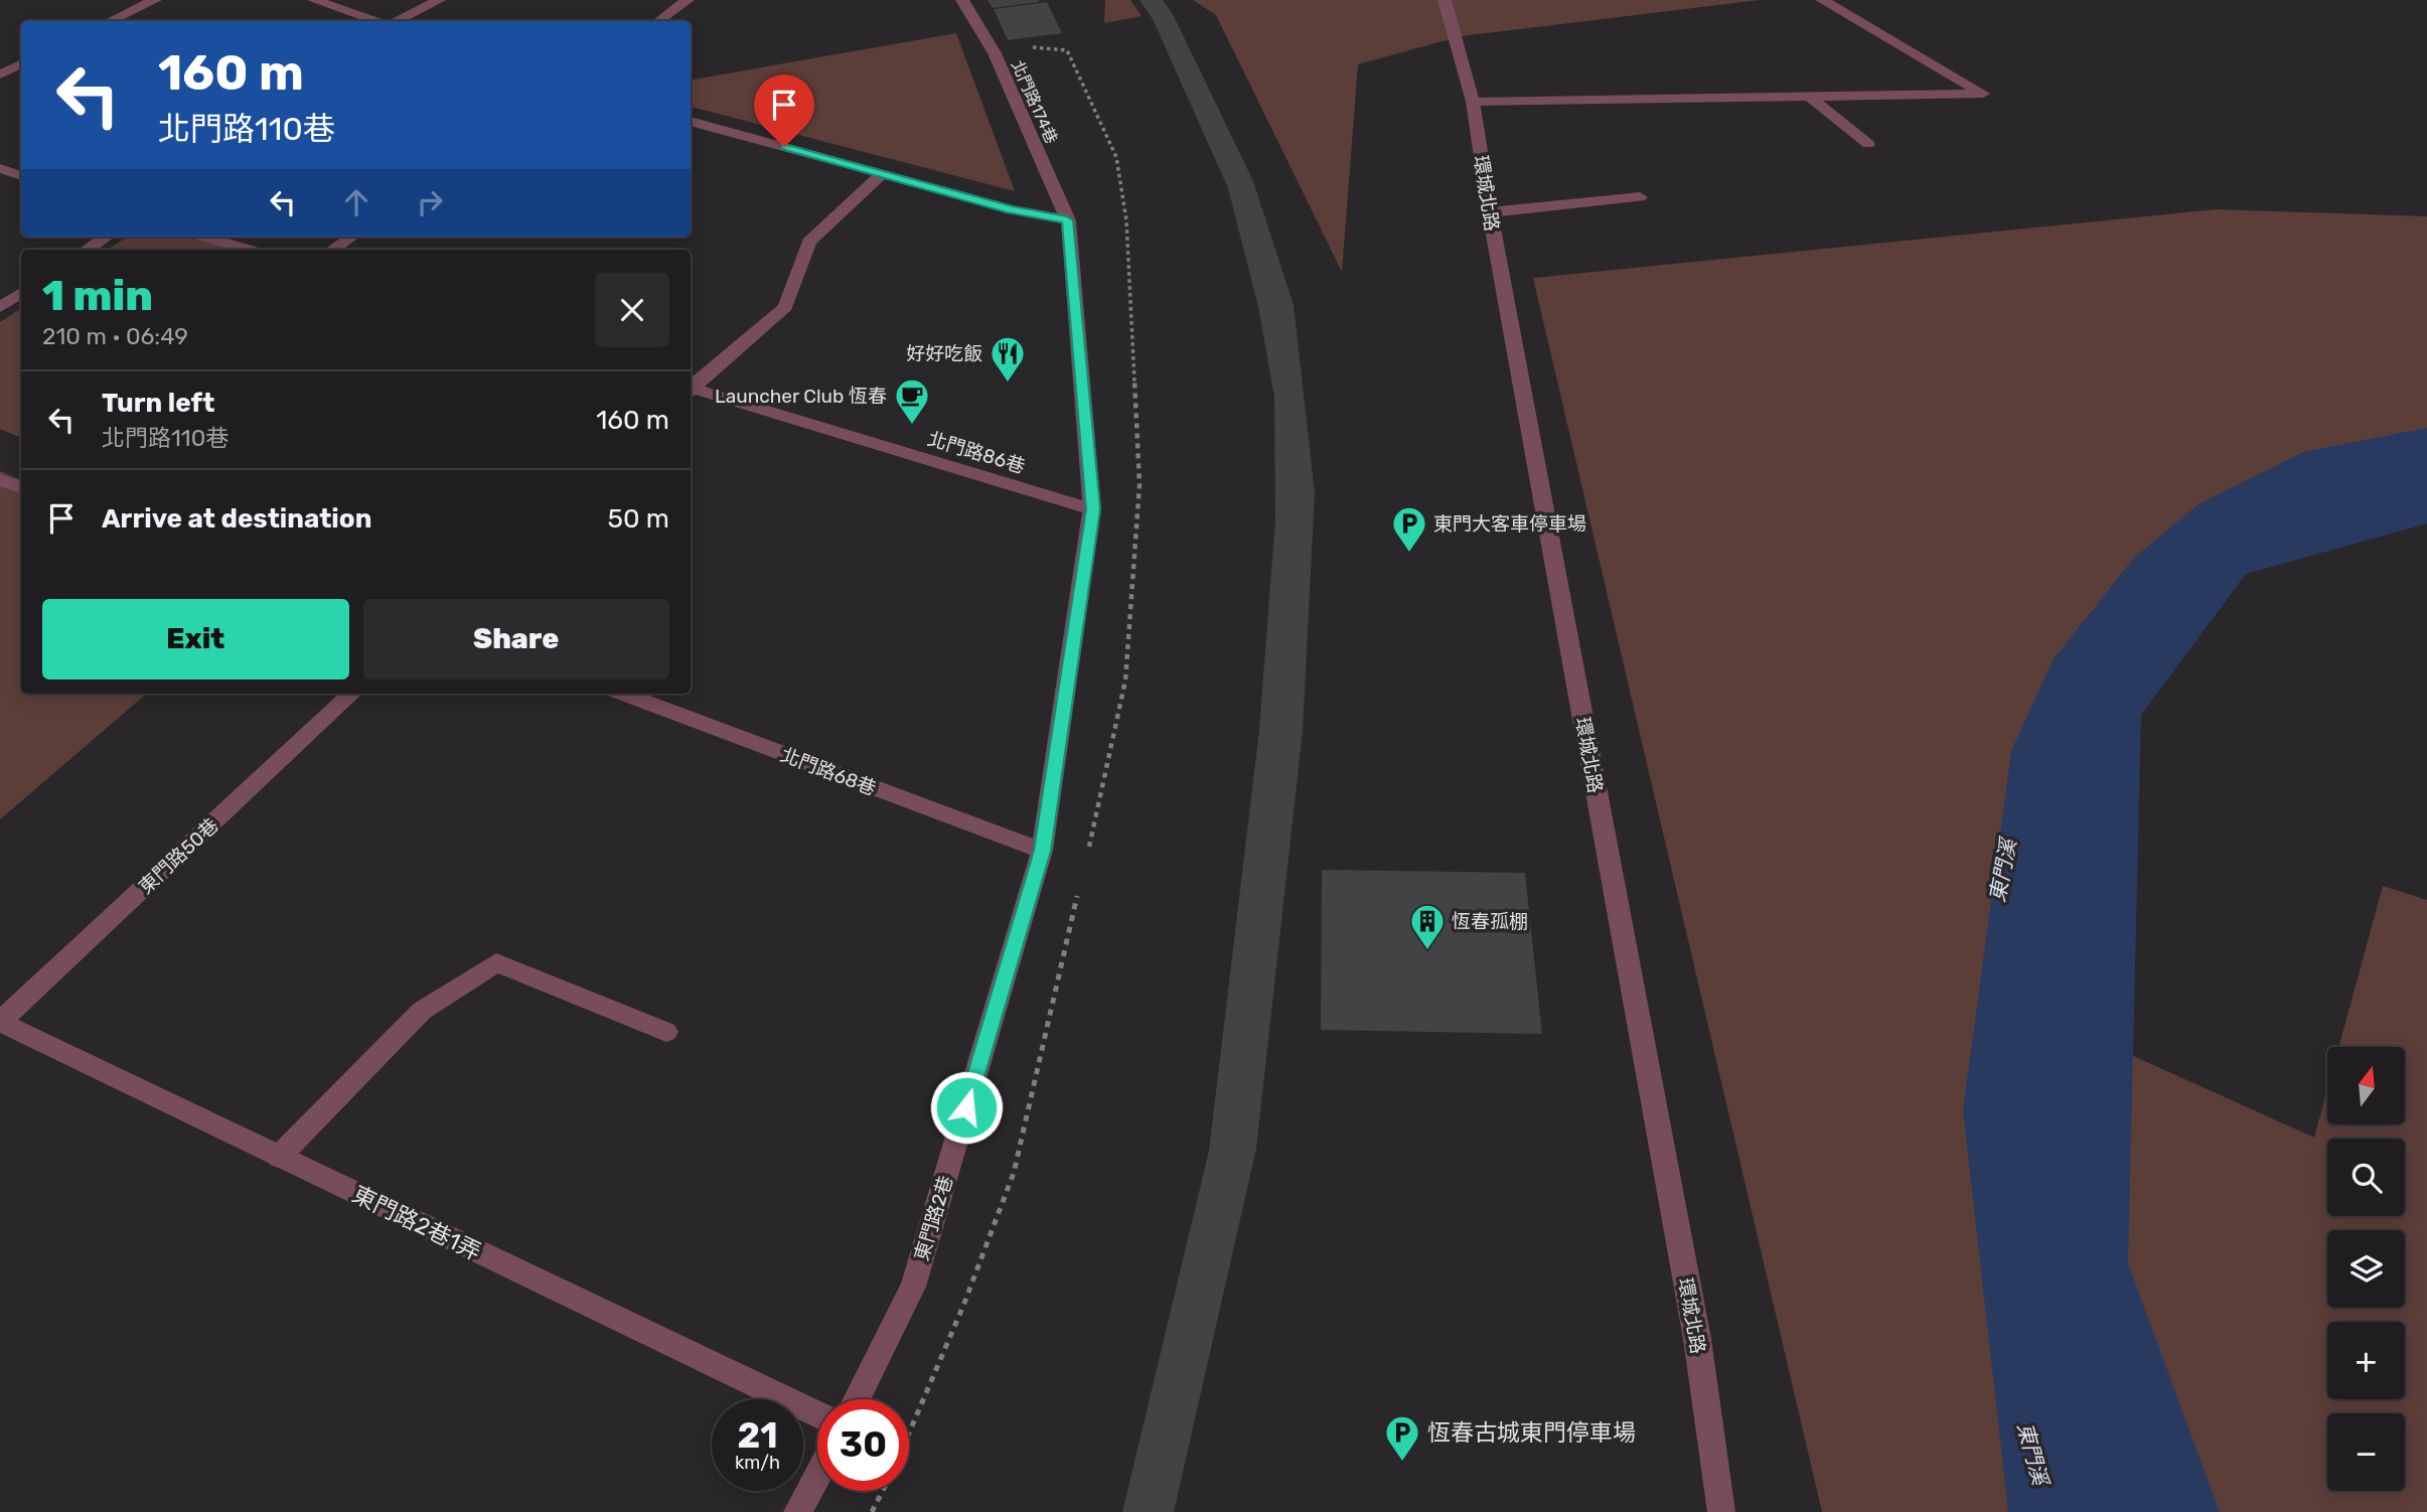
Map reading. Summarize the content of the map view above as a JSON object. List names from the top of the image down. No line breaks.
{"streets":{"street":["北門路174巷","環城北路","北門路86巷","北門路68巷","東門路50巷","東門路2巷","東門路2巷1弄"]},"crossings":[["北門路174巷","東門路2巷"],["北門路86巷","東門路2巷"],["北門路68巷","東門路2巷"],["東門路50巷","東門路2巷1弄"]],"water":["東門溪"],"places":{"restaurant":["好好吃飯"],"cafe":["Launcher Club 恆春"],"parking":["東門大客車停車場","恆春古城東門停車場"],"building":["恆春孤棚"]},"north":"top","page":{"turn":["160 m","北門路110巷"],"heading":["1 min","210 m · 06:49"],"list":[{"name":"Turn left","note":"北門路110巷","value":"160 m"},{"name":"Arrive at destination","value":"50 m"}],"buttons":["Exit","Share"],"map_buttons":["+","−"],"speed":"21 km/h","limit":"30"}}
